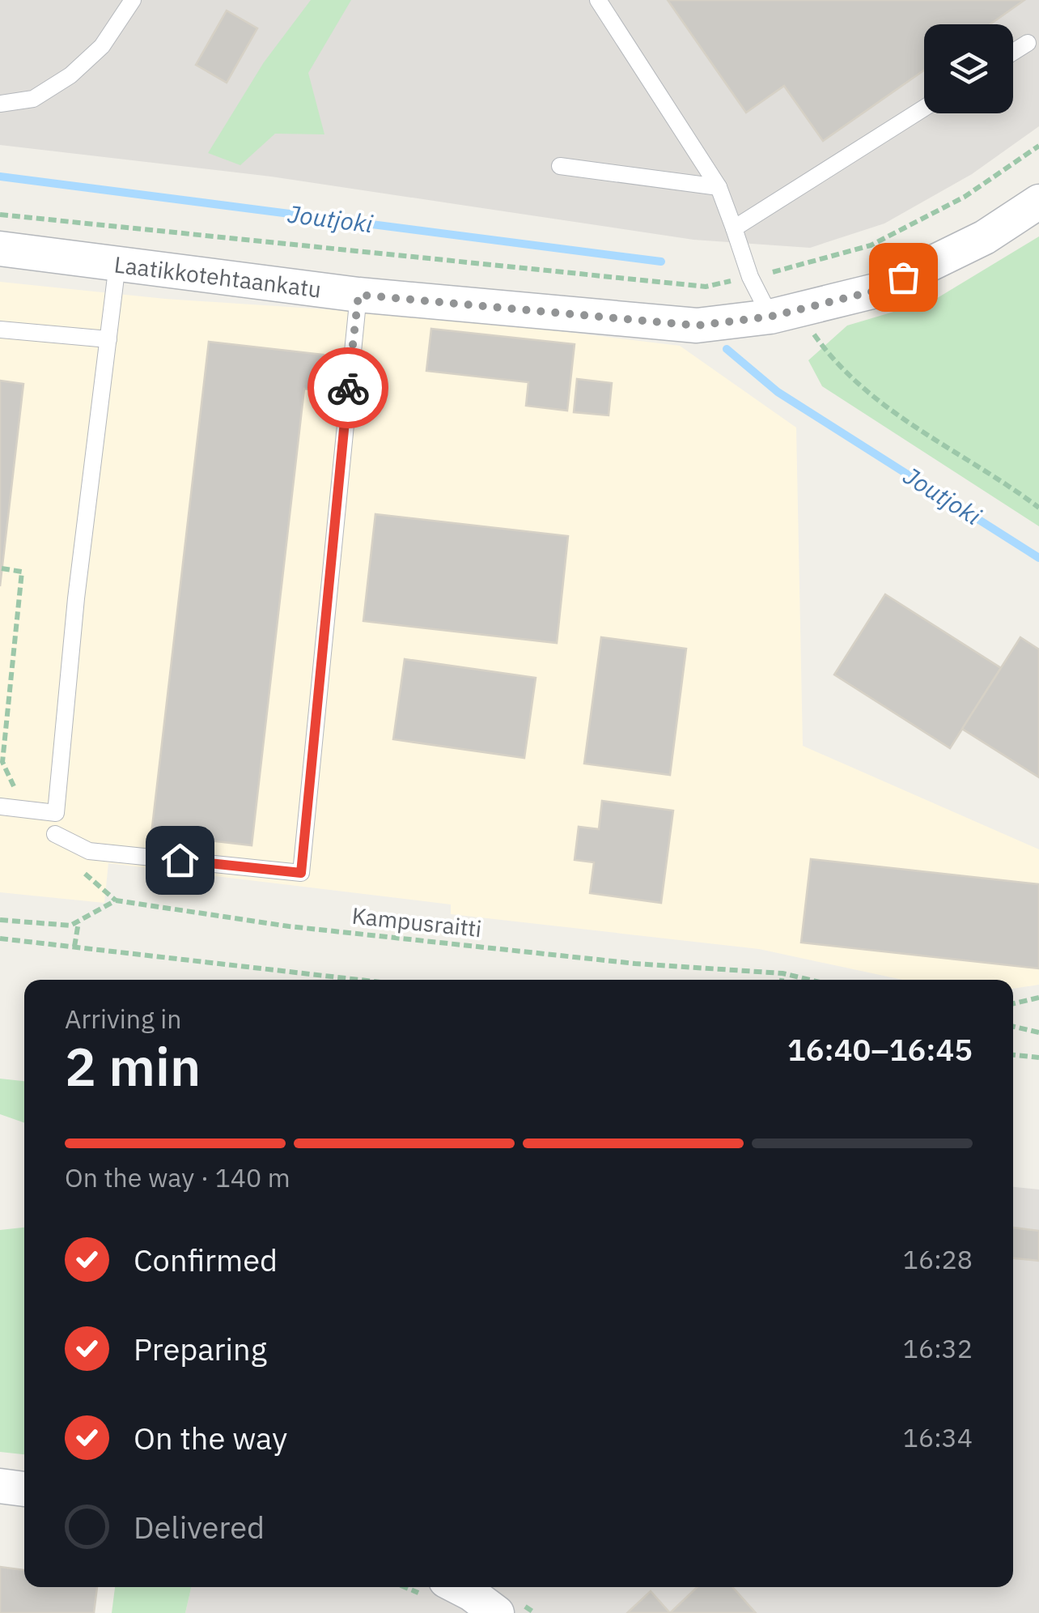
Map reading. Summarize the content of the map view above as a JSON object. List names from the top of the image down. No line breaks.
{"streets":{"street":["Laatikkotehtaankatu"],"path":["Kampusraitti"]},"water":["Joutjoki"],"page":{"heading":["2 min","Arriving in","16:40–16:45"],"bar":"On the way · 140 m","list":[["Confirmed","16:28"],["Preparing","16:32"],["On the way","16:34"],"Delivered"]}}
